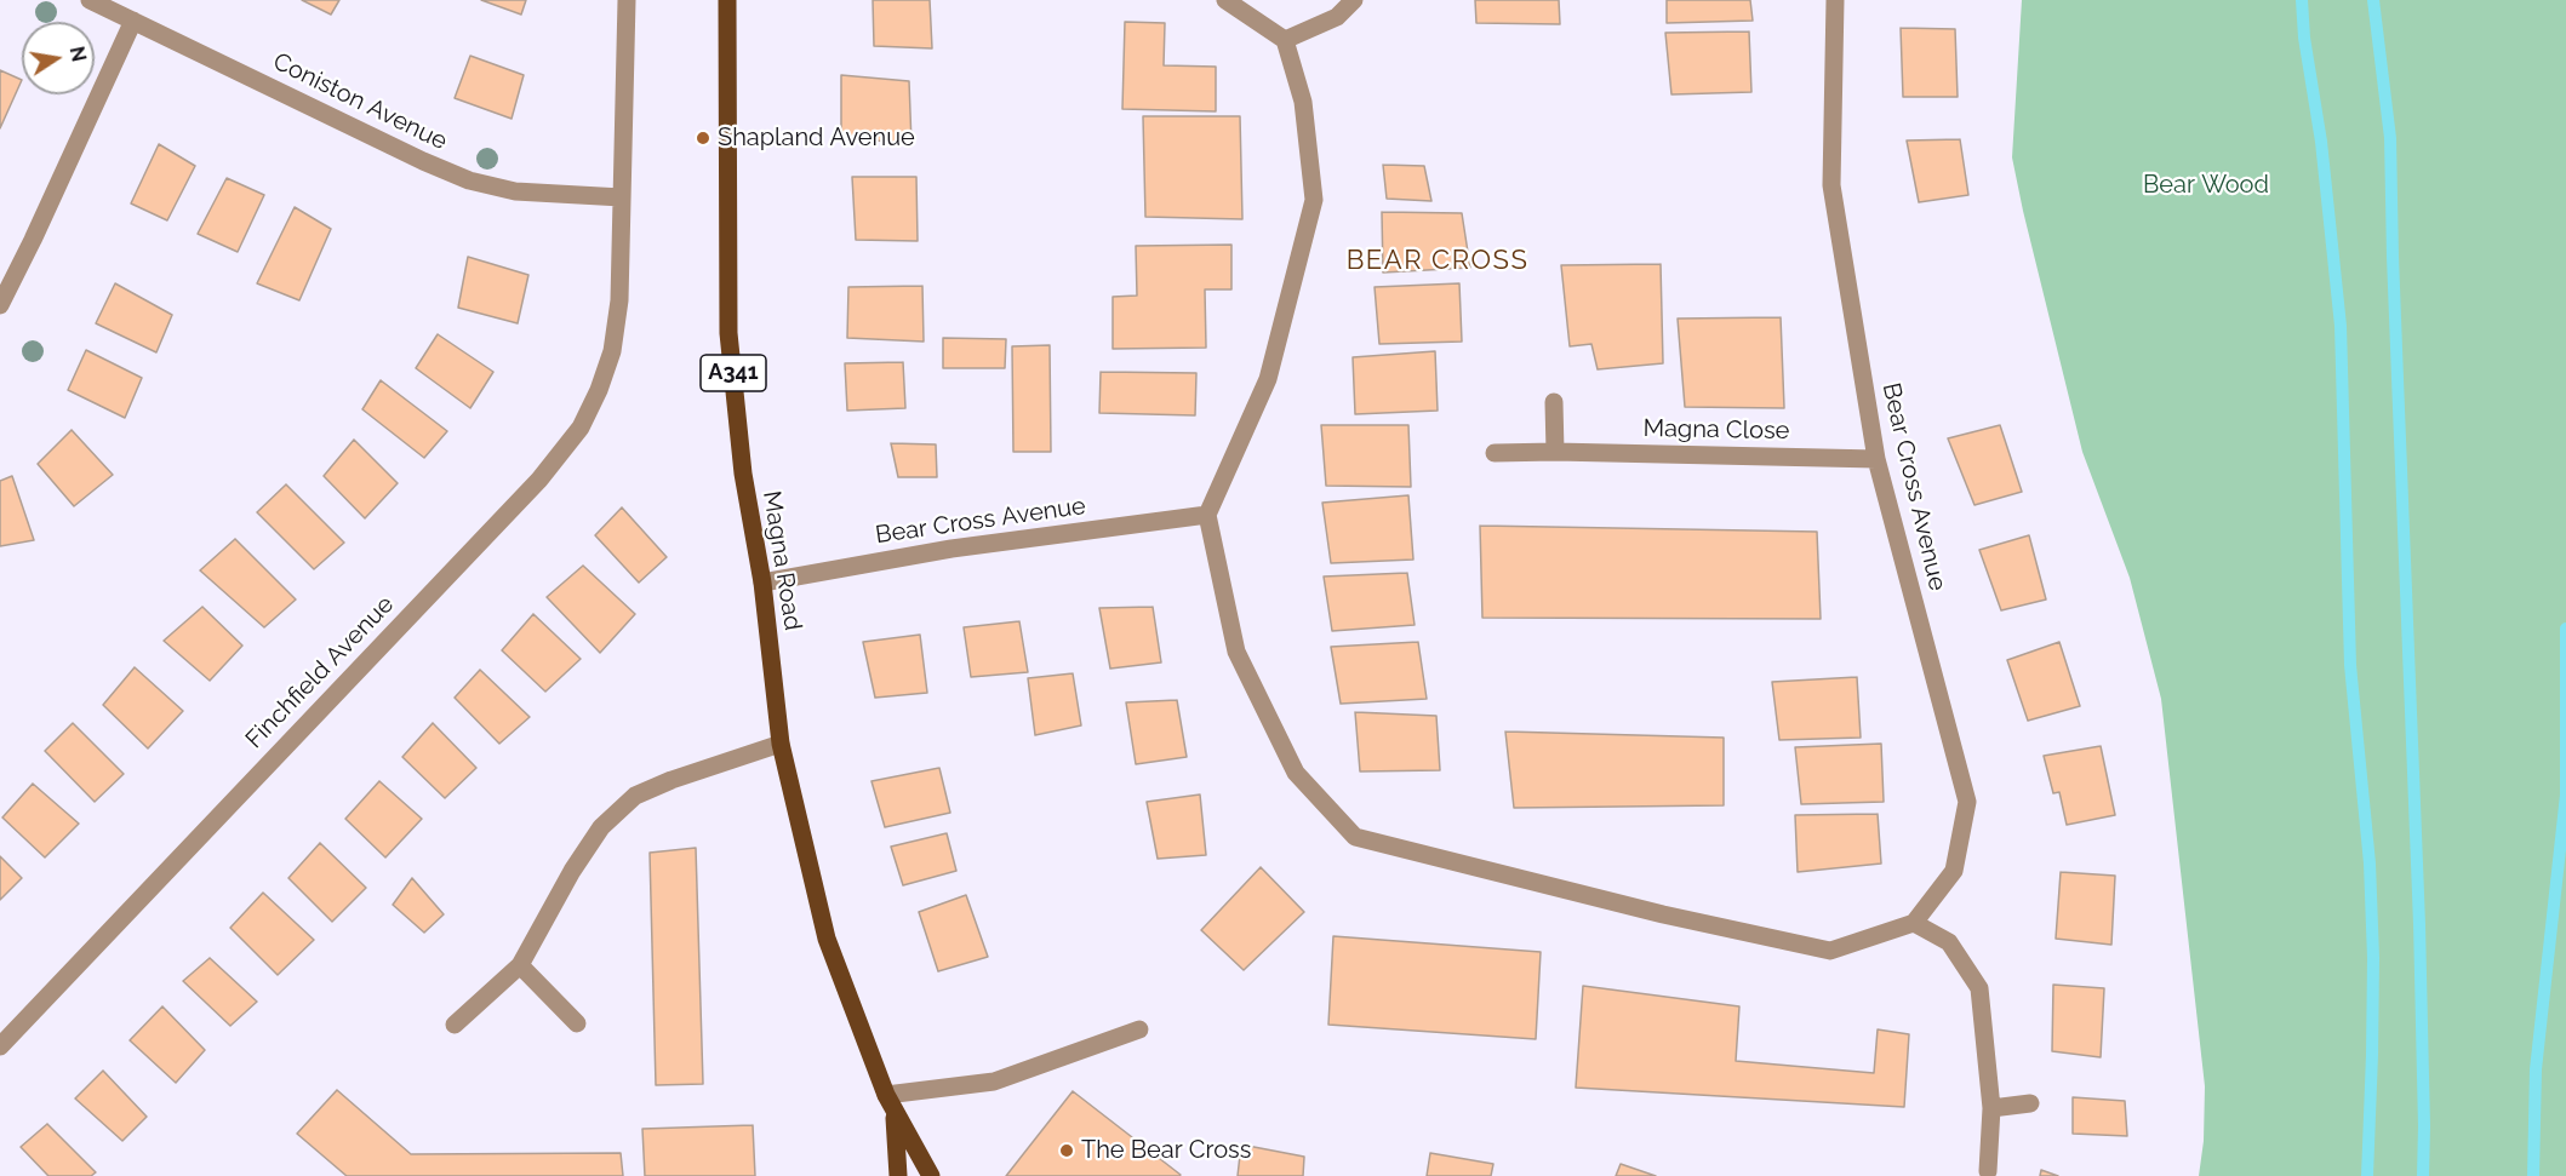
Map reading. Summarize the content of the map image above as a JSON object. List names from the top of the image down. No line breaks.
{"streets":{"main road":["A341","Magna Road"],"street":["Coniston Avenue","Magna Close","Bear Cross Avenue","Finchfield Avenue"]},"crossings":[["Coniston Avenue","Finchfield Avenue"],["Magna Close","Bear Cross Avenue"],["Bear Cross Avenue","Magna Road"]],"districts":["BEAR CROSS"],"parks":["Bear Wood"],"places":["Shapland Avenue","The Bear Cross"],"north":"right"}
